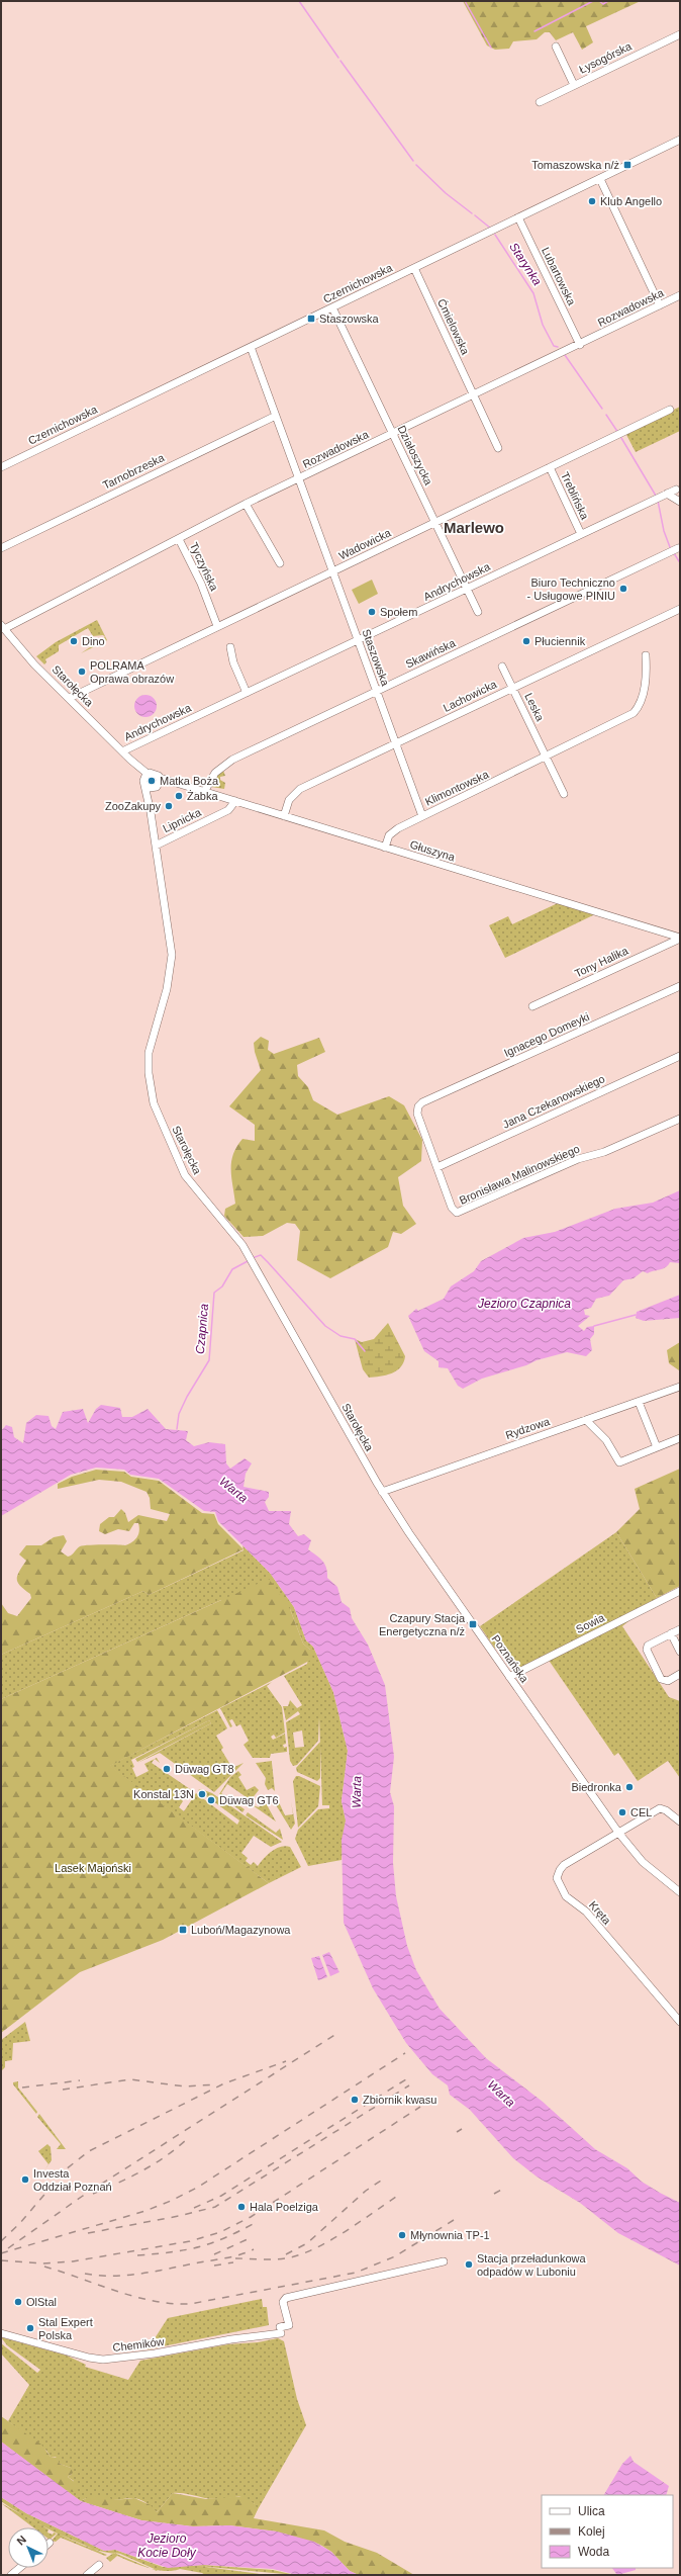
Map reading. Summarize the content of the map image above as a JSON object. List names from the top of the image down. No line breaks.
{"streets":{"street":["Łysogórska","Lubartowska","Czernichowska","Rozwadowska","Ćmielowska","Działoszycka","Tarnobrzeska","Treblińska","Wadowicka","Tyczyńska","Andrychowska","Skawińska","Staszowska","Starołęcka","Lachowicka","Leska","Klimontowska","Lipnicka","Głuszyna","Tony Halika","Ignacego Domeyki","Jana Czekanowskiego","Bronisława Malinowskiego","Rydzowa","Sowia","Poznańska","Kręta","Chemików"]},"crossings":[["Lubartowska","Czernichowska"],["Lubartowska","Rozwadowska"],["Czernichowska","Ćmielowska"],["Czernichowska","Działoszycka"],["Czernichowska","Staszowska"],["Rozwadowska","Ćmielowska"],["Rozwadowska","Działoszycka"],["Rozwadowska","Tyczyńska"],["Rozwadowska","Staszowska"],["Rozwadowska","Starołęcka"],["Działoszycka","Wadowicka"],["Działoszycka","Andrychowska"],["Tarnobrzeska","Staszowska"],["Treblińska","Wadowicka"],["Treblińska","Andrychowska"],["Wadowicka","Tyczyńska"],["Wadowicka","Staszowska"],["Wadowicka","Starołęcka"],["Andrychowska","Staszowska"],["Andrychowska","Starołęcka"],["Skawińska","Staszowska"],["Skawińska","Głuszyna"],["Staszowska","Lachowicka"],["Staszowska","Klimontowska"],["Starołęcka","Lipnicka"],["Starołęcka","Głuszyna"],["Starołęcka","Rydzowa"],["Starołęcka","Poznańska"],["Lachowicka","Leska"],["Lachowicka","Głuszyna"],["Leska","Klimontowska"],["Klimontowska","Głuszyna"],["Lipnicka","Głuszyna"],["Głuszyna","Tony Halika"],["Ignacego Domeyki","Bronisława Malinowskiego"],["Jana Czekanowskiego","Bronisława Malinowskiego"],["Rydzowa","Poznańska"],["Sowia","Poznańska"],["Poznańska","Kręta"]],"districts":["Marlewo"],"water":["Starynka","Jezioro Czapnica","Czapnica","Warta","Jezioro Kocie Doły"],"parks":["Lasek Majoński"],"places":{"transit":["Tomaszowska n/ż","Staszowska","Czapury Stacja Energetyczna n/ż","Luboń/Magazynowa"],"other":["Klub Angello","Biuro Techniczno - Usługowe PINIU","Społem","Dino","Płuciennik","POLRAMA Oprawa obrazów","Matka Boża","Żabka","ZooZakupy","Düwag GT8","Biedronka","Konstal 13N","Düwag GT6","CEL","Zbiornik kwasu","Investa Oddział Poznań","Hala Poelziga","Młynownia TP-1","Stacja przeładunkowa odpadów w Luboniu","OlStal","Stal Expert Polska"]},"legend":["Ulica","Kolej","Woda"],"north":"top left"}
